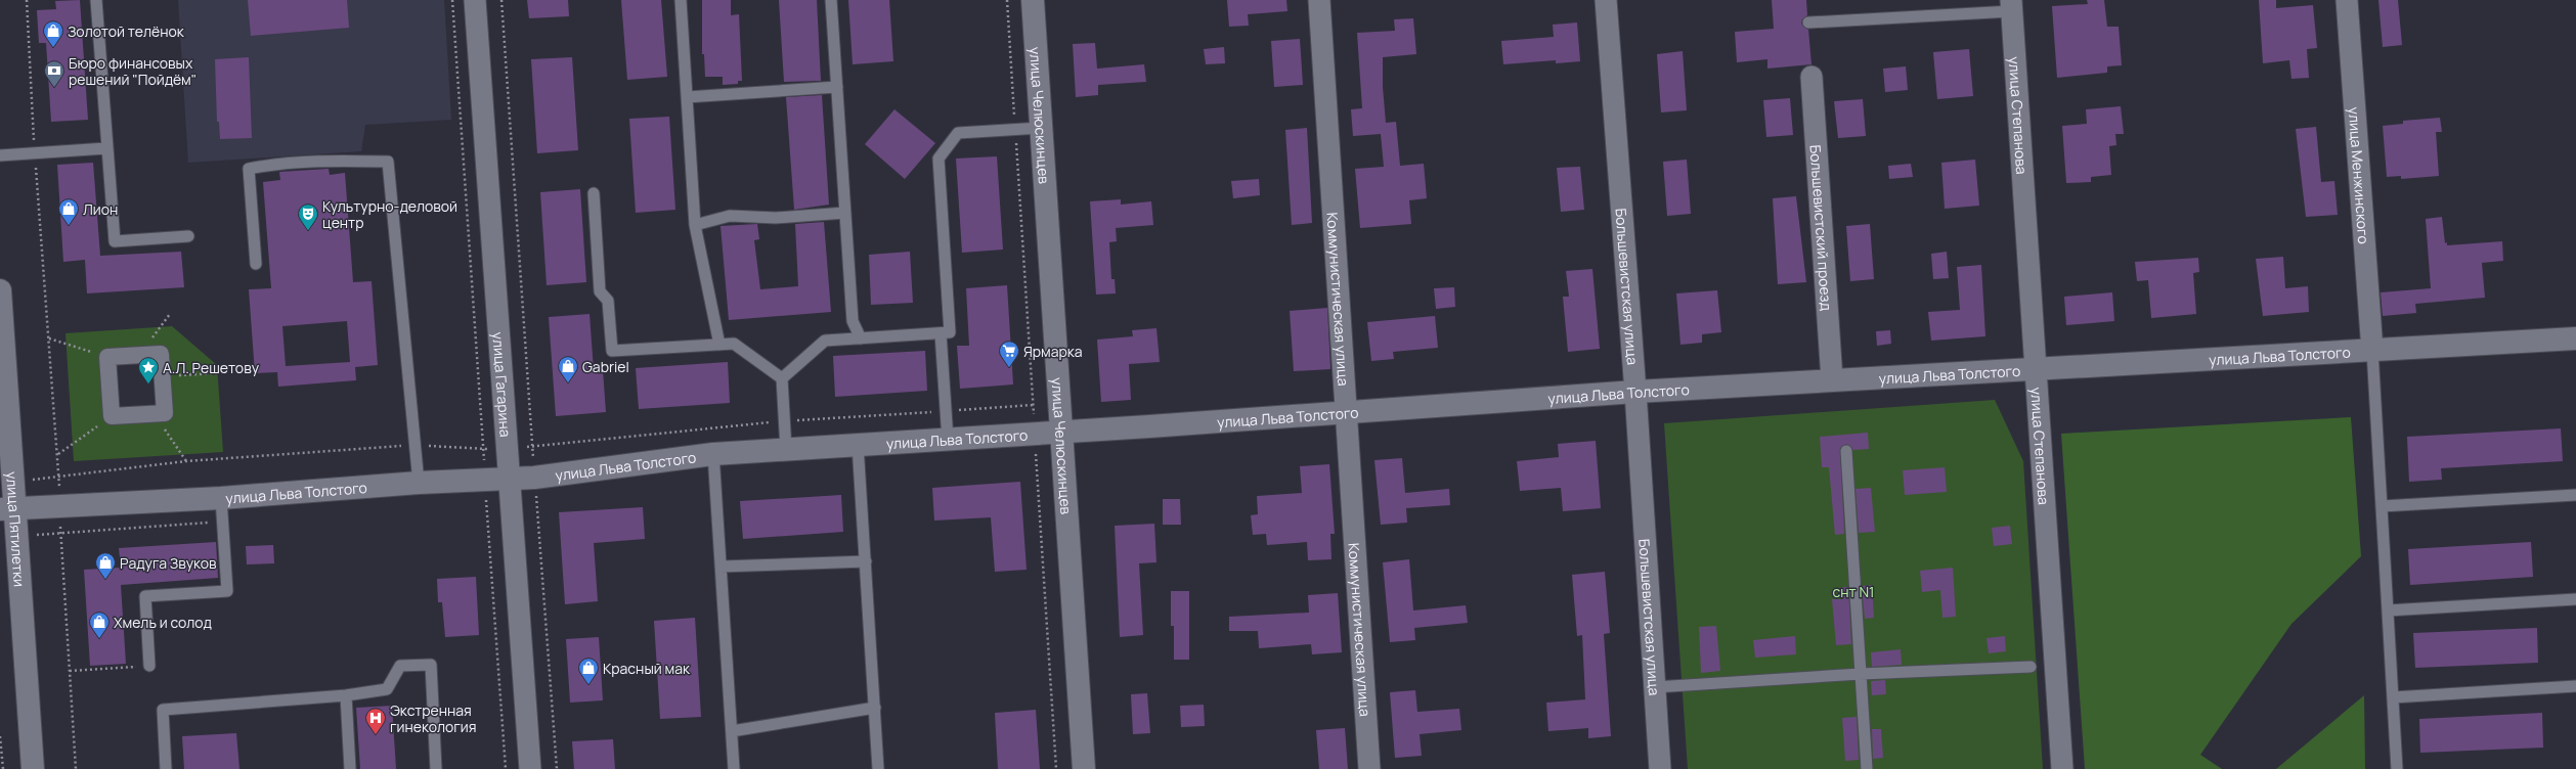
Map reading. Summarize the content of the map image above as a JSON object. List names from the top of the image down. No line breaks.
{"streets":{"street":["улица Челюскинцев","улица Степанова","улица Менжинского","Большевистский проезд","Большевистская улица","Коммунистическая улица","улица Льва Толстого","улица Гагарина","улица Пятилетки"]},"crossings":[["улица Челюскинцев","улица Льва Толстого"],["улица Степанова","улица Льва Толстого"],["улица Менжинского","улица Льва Толстого"],["Большевистский проезд","улица Льва Толстого"],["Большевистская улица","улица Льва Толстого"],["Коммунистическая улица","улица Льва Толстого"],["улица Льва Толстого","улица Гагарина"],["улица Льва Толстого","улица Пятилетки"]],"parks":["снт N1"],"places":{"shop":["Золотой телёнок","Лион","Gabriel","Радуга Звуков","Хмель и солод","Красный мак"],"bank":["Бюро финансовых решений \"Пойдём\""],"theatre":["Культурно-деловой центр"],"supermarket":["Ярмарка"],"place":["А.Л. Решетову"],"hospital":["Экстренная гинекология"]}}
